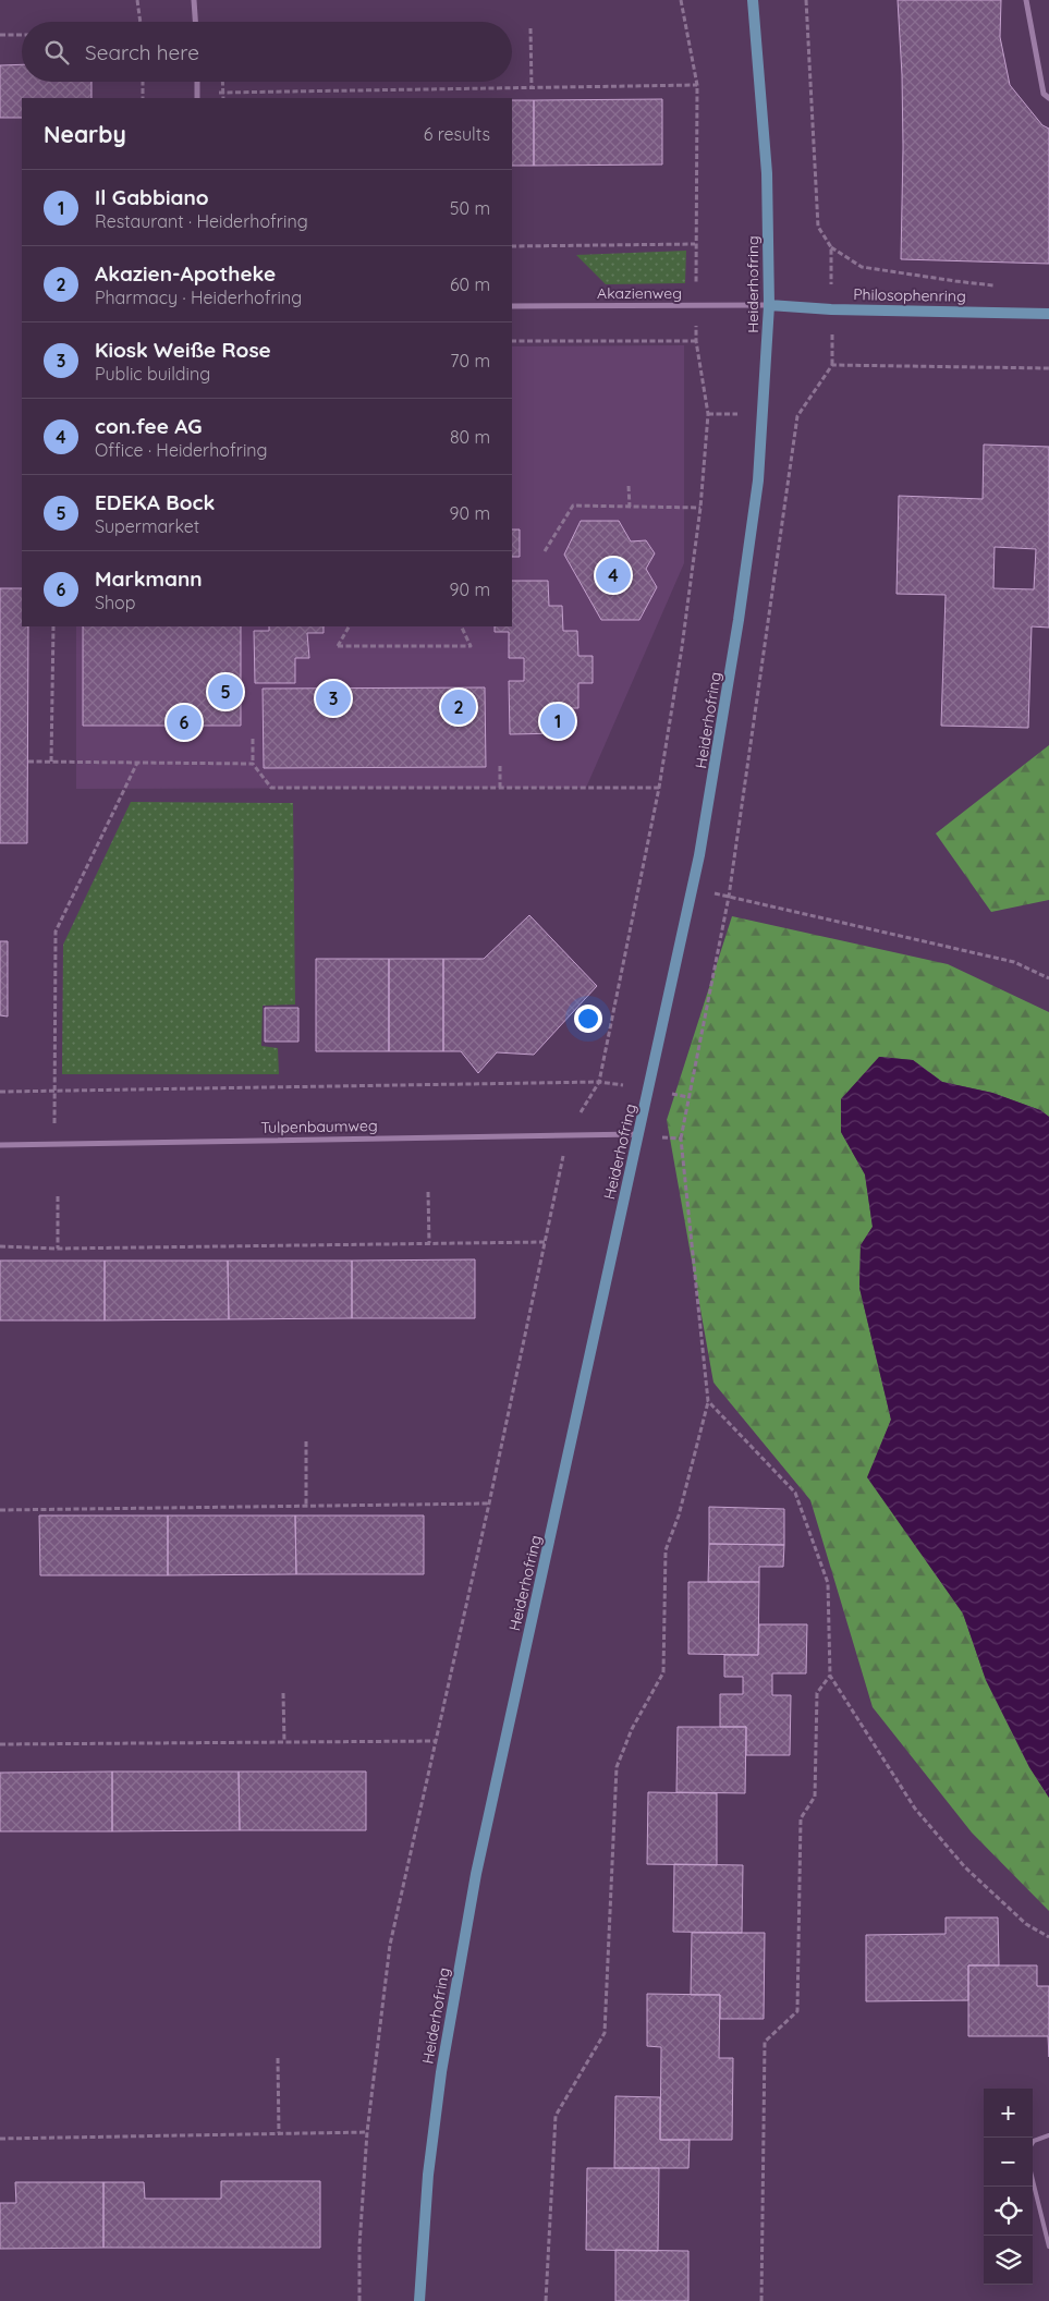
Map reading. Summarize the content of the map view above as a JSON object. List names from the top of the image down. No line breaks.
{"streets":{"street":["Heiderhofring","Akazienweg","Philosophenring","Tulpenbaumweg"]},"crossings":[["Heiderhofring","Akazienweg"],["Heiderhofring","Philosophenring"],["Heiderhofring","Tulpenbaumweg"],["Akazienweg","Philosophenring"]],"page":{"search":"Search here","heading":["Nearby","6 results"],"list":[{"mark":"1","name":"Il Gabbiano","note":"Restaurant · Heiderhofring","value":"50 m"},{"mark":"2","name":"Akazien-Apotheke","note":"Pharmacy · Heiderhofring","value":"60 m"},{"mark":"3","name":"Kiosk Weiße Rose","note":"Public building","value":"70 m"},{"mark":"4","name":"con.fee AG","note":"Office · Heiderhofring","value":"80 m"},{"mark":"5","name":"EDEKA Bock","note":"Supermarket","value":"90 m"},{"mark":"6","name":"Markmann","note":"Shop","value":"90 m"}],"pins":["4","5","3","2","1","6"],"map_buttons":["+","−"]}}
